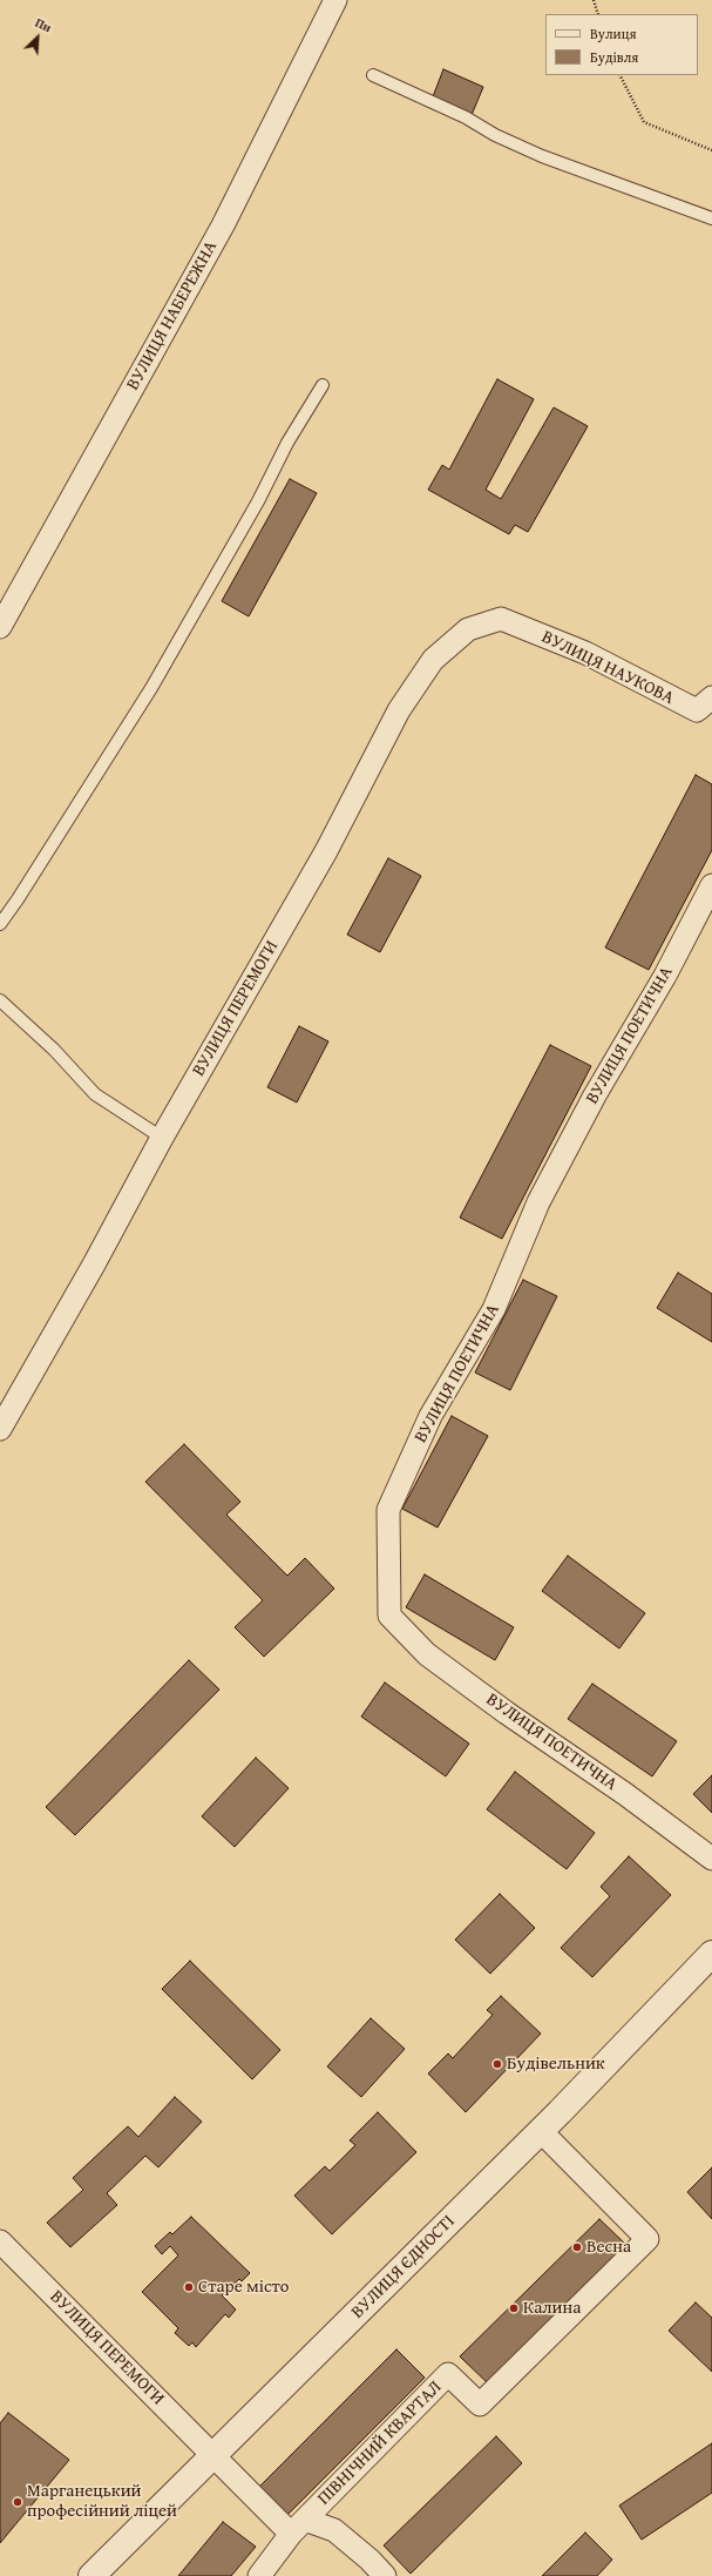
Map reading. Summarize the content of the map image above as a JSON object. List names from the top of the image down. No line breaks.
{"streets":{"street":["ВУЛИЦЯ НАБЕРЕЖНА","ВУЛИЦЯ НАУКОВА","ВУЛИЦЯ ПЕРЕМОГИ","ВУЛИЦЯ ПОЕТИЧНА","ВУЛИЦЯ ЄДНОСТІ","ПІВНІЧНИЙ КВАРТАЛ"]},"crossings":[["ВУЛИЦЯ НАУКОВА","ВУЛИЦЯ ПЕРЕМОГИ"],["ВУЛИЦЯ ПЕРЕМОГИ","ВУЛИЦЯ ЄДНОСТІ"],["ВУЛИЦЯ ПЕРЕМОГИ","ПІВНІЧНИЙ КВАРТАЛ"],["ВУЛИЦЯ ЄДНОСТІ","ПІВНІЧНИЙ КВАРТАЛ"]],"places":["Будівельник","Весна","Старе місто","Калина","Марганецький професійний ліцей"],"legend":["Вулиця","Будівля"],"north":"top right"}
